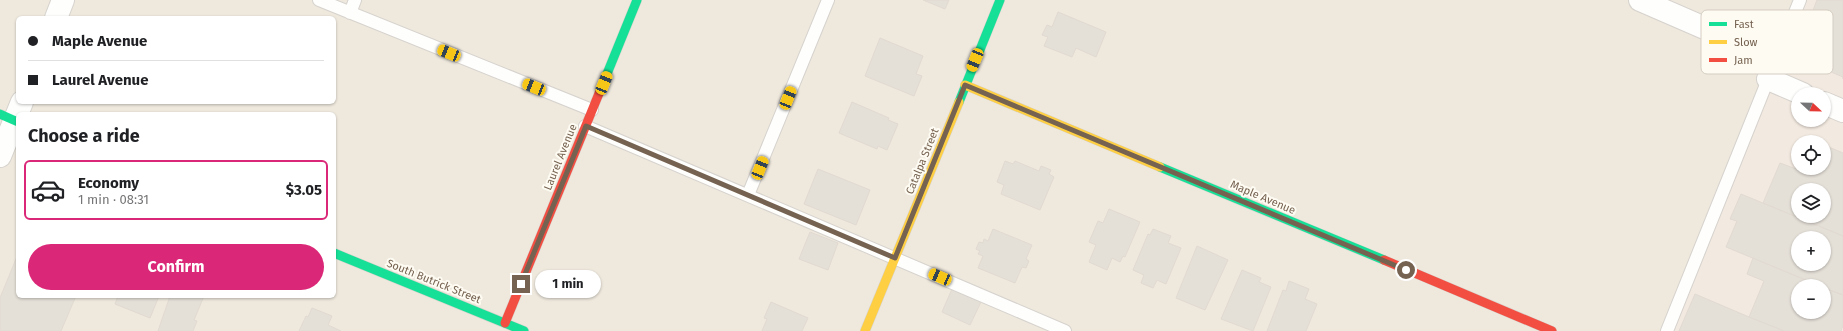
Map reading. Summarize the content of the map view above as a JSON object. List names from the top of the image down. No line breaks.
{"streets":{"street":["Laurel Avenue","Catalpa Street","Maple Avenue","South Butrick Street"]},"crossings":[["Laurel Avenue","South Butrick Street"],["Catalpa Street","Maple Avenue"]],"legend":["Fast","Slow","Jam"],"north":"right","page":{"banner":["Maple Avenue","Laurel Avenue"],"map_buttons":["+","−"],"heading":"Choose a ride","list":[{"name":"Economy","note":"1 min · 08:31","value":"$3.05"}],"buttons":"Confirm","bubble":"1 min"}}
